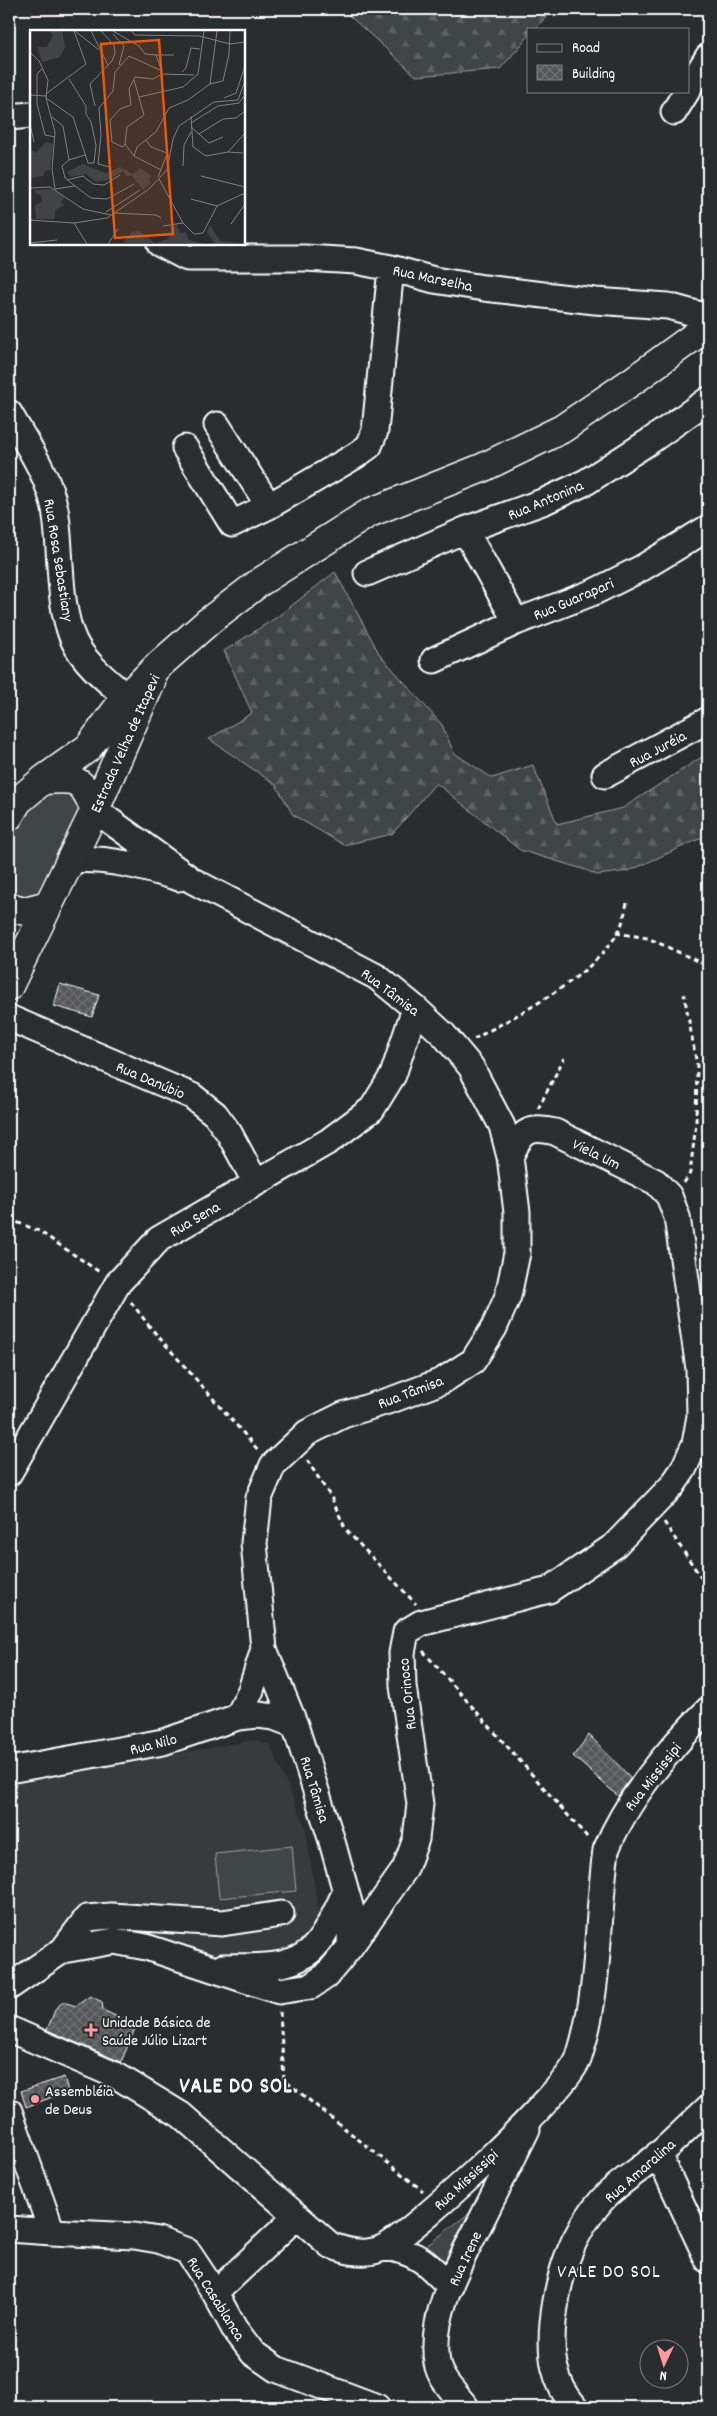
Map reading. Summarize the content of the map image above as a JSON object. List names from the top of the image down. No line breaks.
{"streets":{"main road":["Estrada Velha de Itapevi"],"street":["Rua Marselha","Rua Antonina","Rua Rosa Sebastiany","Rua Guarapari","Rua Juréia","Rua Tâmisa","Rua Danúbio","Viela Um","Rua Sena","Rua Orinoco","Rua Nilo","Rua Mississipi","Rua Amaralina","Rua Irene","Rua Casablanca"]},"crossings":[["Rua Rosa Sebastiany","Estrada Velha de Itapevi"],["Estrada Velha de Itapevi","Rua Tâmisa"],["Rua Tâmisa","Rua Sena"],["Rua Tâmisa","Rua Orinoco"],["Rua Tâmisa","Rua Nilo"],["Rua Danúbio","Rua Sena"],["Rua Mississipi","Rua Irene"]],"districts":["VALE DO SOL","VALE DO SOL"],"places":{"health":["Unidade Básica de Saúde Júlio Lizart"],"other":["Assembléia de Deus"]},"legend":["Road","Building"],"north":"bottom"}
